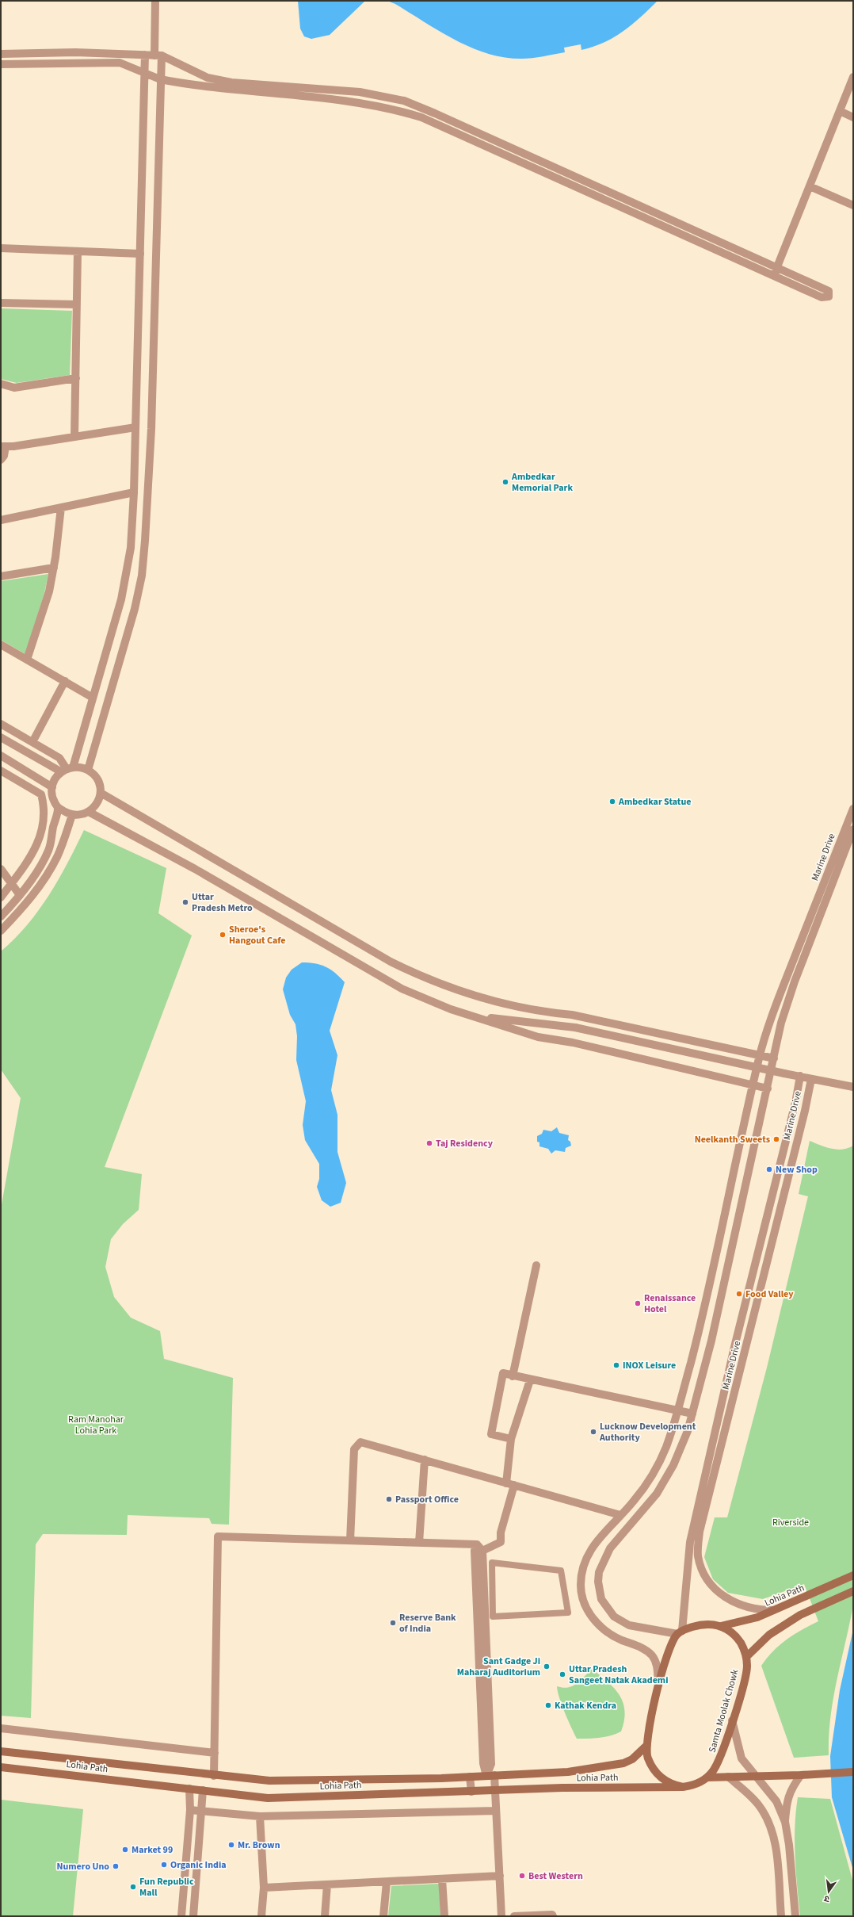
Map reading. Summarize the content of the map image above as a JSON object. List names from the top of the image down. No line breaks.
{"streets":{"main road":["Lohia Path","Samta Moolak Chowk"],"street":["Marine Drive"]},"crossings":[["Marine Drive","Lohia Path"],["Marine Drive","Samta Moolak Chowk"],["Lohia Path","Samta Moolak Chowk"]],"parks":["Ram Manohar Lohia Park","Riverside"],"places":["Ambedkar Memorial Park","Ambedkar Statue","Uttar Pradesh Metro","Sheroe's Hangout Cafe","Neelkanth Sweets","Taj Residency","New Shop","Food Valley","Renaissance Hotel","INOX Leisure","Lucknow Development Authority","Passport Office","Reserve Bank of India","Sant Gadge Ji Maharaj Auditorium","Uttar Pradesh Sangeet Natak Akademi","Kathak Kendra","Mr. Brown","Market 99","Organic India","Numero Uno","Best Western","Fun Republic Mall"],"north":"bottom"}
